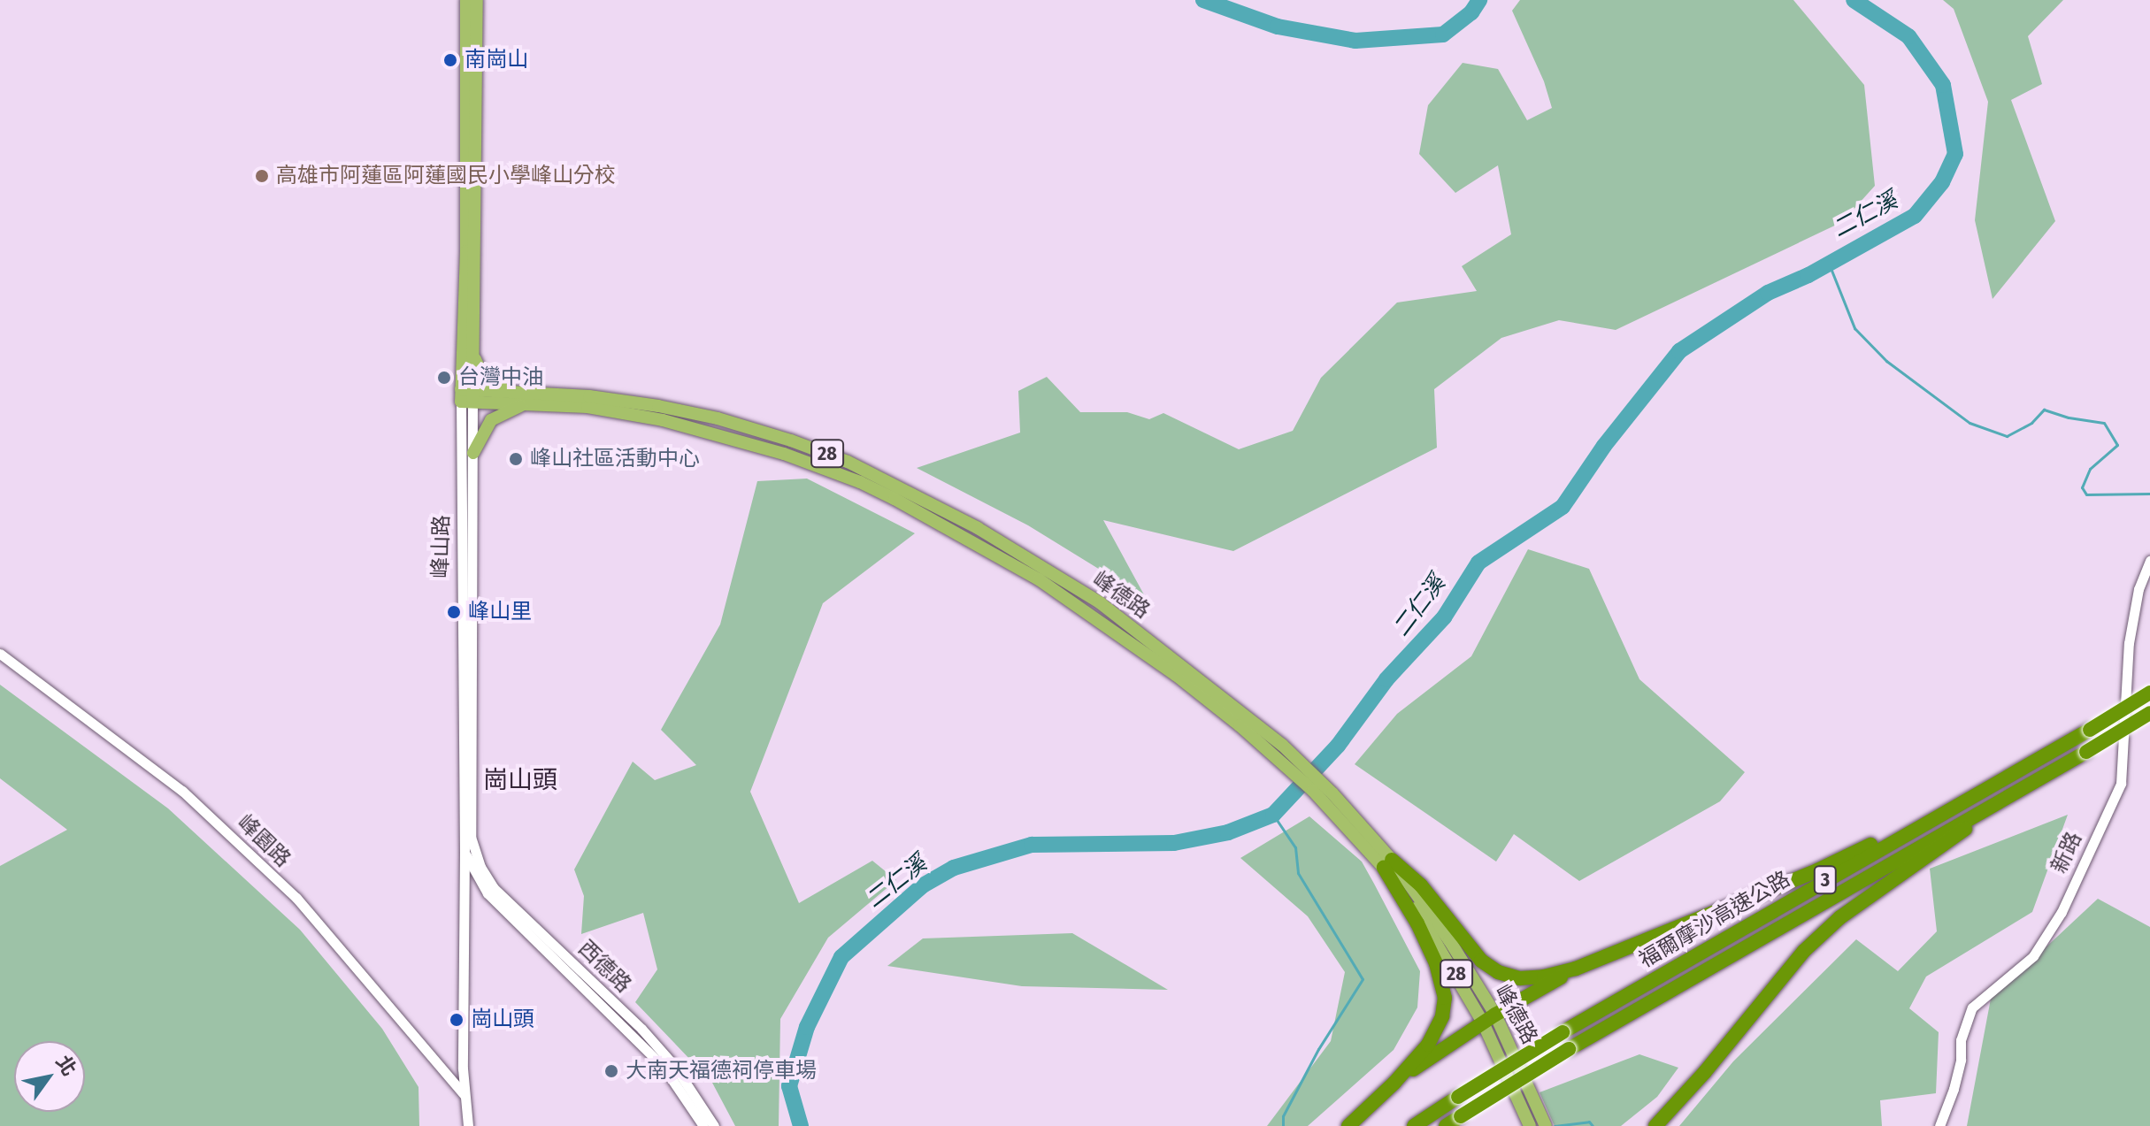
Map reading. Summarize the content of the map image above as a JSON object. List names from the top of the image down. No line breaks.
{"streets":{"highway":["3","福爾摩沙高速公路"],"main road":["28","峰山路","峰德路"],"street":["峰園路","新路","西德路"]},"crossings":[["峰山路","峰德路"],["峰山路","峰園路"],["峰山路","西德路"]],"districts":["崗山頭"],"water":["二仁溪"],"places":["南崗山","高雄市阿蓮區阿蓮國民小學峰山分校","台灣中油","峰山社區活動中心","峰山里","崗山頭","大南天福德祠停車場"],"north":"top right"}
